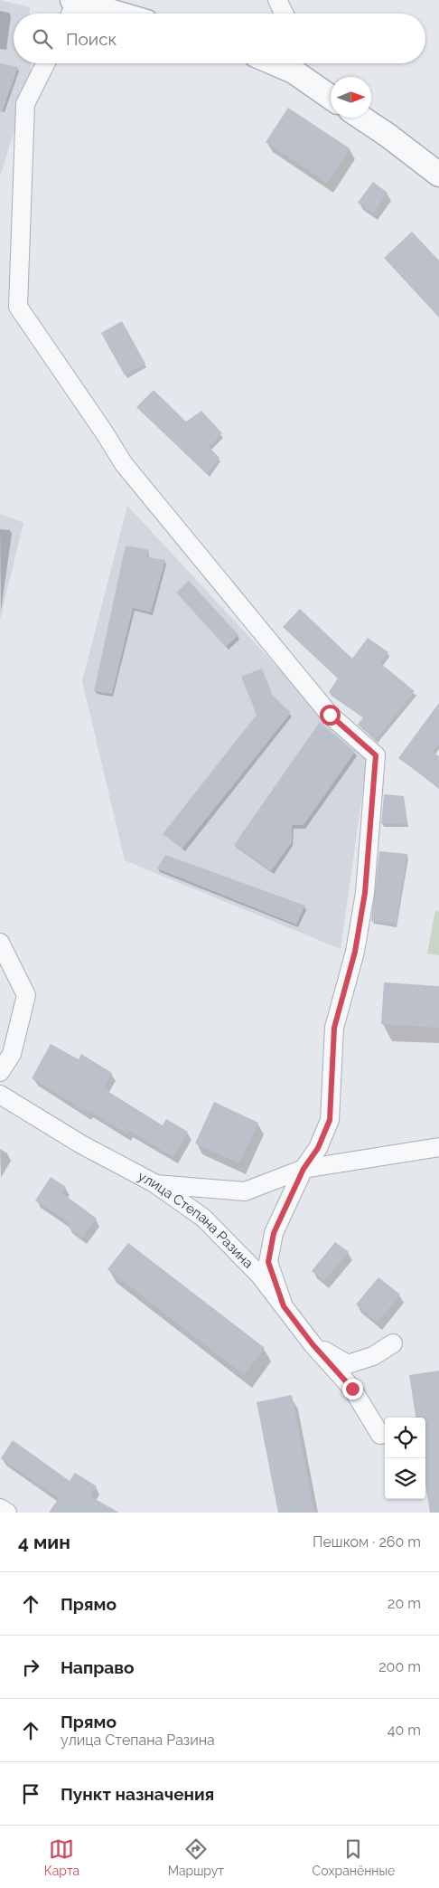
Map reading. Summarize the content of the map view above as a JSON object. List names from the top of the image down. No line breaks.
{"streets":{"street":["улица Степана Разина"]},"north":"right","page":{"search":"Поиск","heading":["4 мин","Пешком · 260 m"],"list":[["Прямо","20 m"],["Направо","200 m"],["Прямо","улица Степана Разина","40 m"],"Пункт назначения"],"nav":["Карта","Маршрут","Сохранённые"]}}
